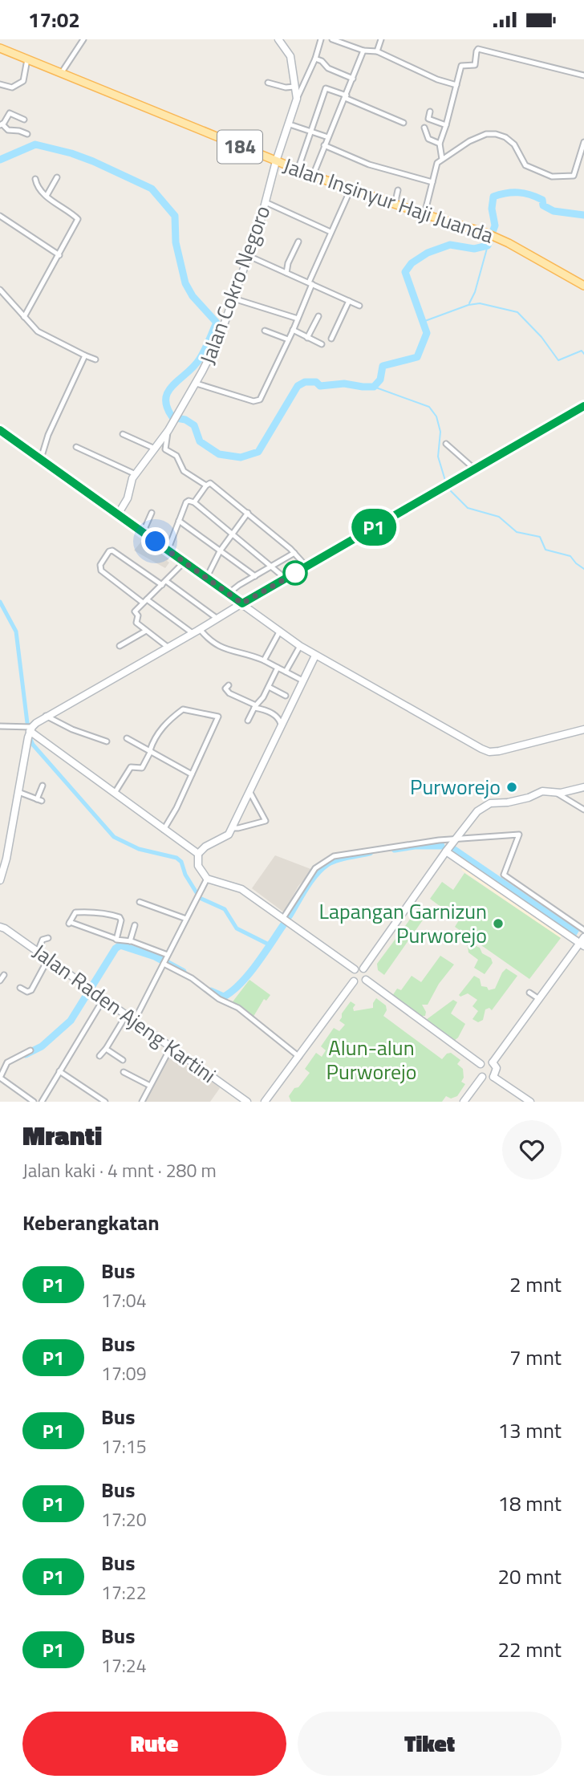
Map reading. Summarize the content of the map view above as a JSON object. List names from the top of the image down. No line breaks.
{"streets":{"main road":["184","Jalan Insinyur Haji Juanda"],"street":["Jalan Cokro Negoro","Jalan Raden Ajeng Kartini"]},"crossings":[["Jalan Insinyur Haji Juanda","Jalan Cokro Negoro"]],"parks":["Alun-alun Purworejo"],"places":["Purworejo","Lapangan Garnizun Purworejo"],"lines":["bus line P1"],"page":{"status":"17:02","on_map":"P1","heading":[["Mranti","Jalan kaki · 4 mnt · 280 m"],"Keberangkatan"],"list":[{"mark":"P1","name":"Bus","note":"17:04","value":"2 mnt"},{"mark":"P1","name":"Bus","note":"17:09","value":"7 mnt"},{"mark":"P1","name":"Bus","note":"17:15","value":"13 mnt"},{"mark":"P1","name":"Bus","note":"17:20","value":"18 mnt"},{"mark":"P1","name":"Bus","note":"17:22","value":"20 mnt"},{"mark":"P1","name":"Bus","note":"17:24","value":"22 mnt"}],"buttons":["Rute","Tiket"]}}
